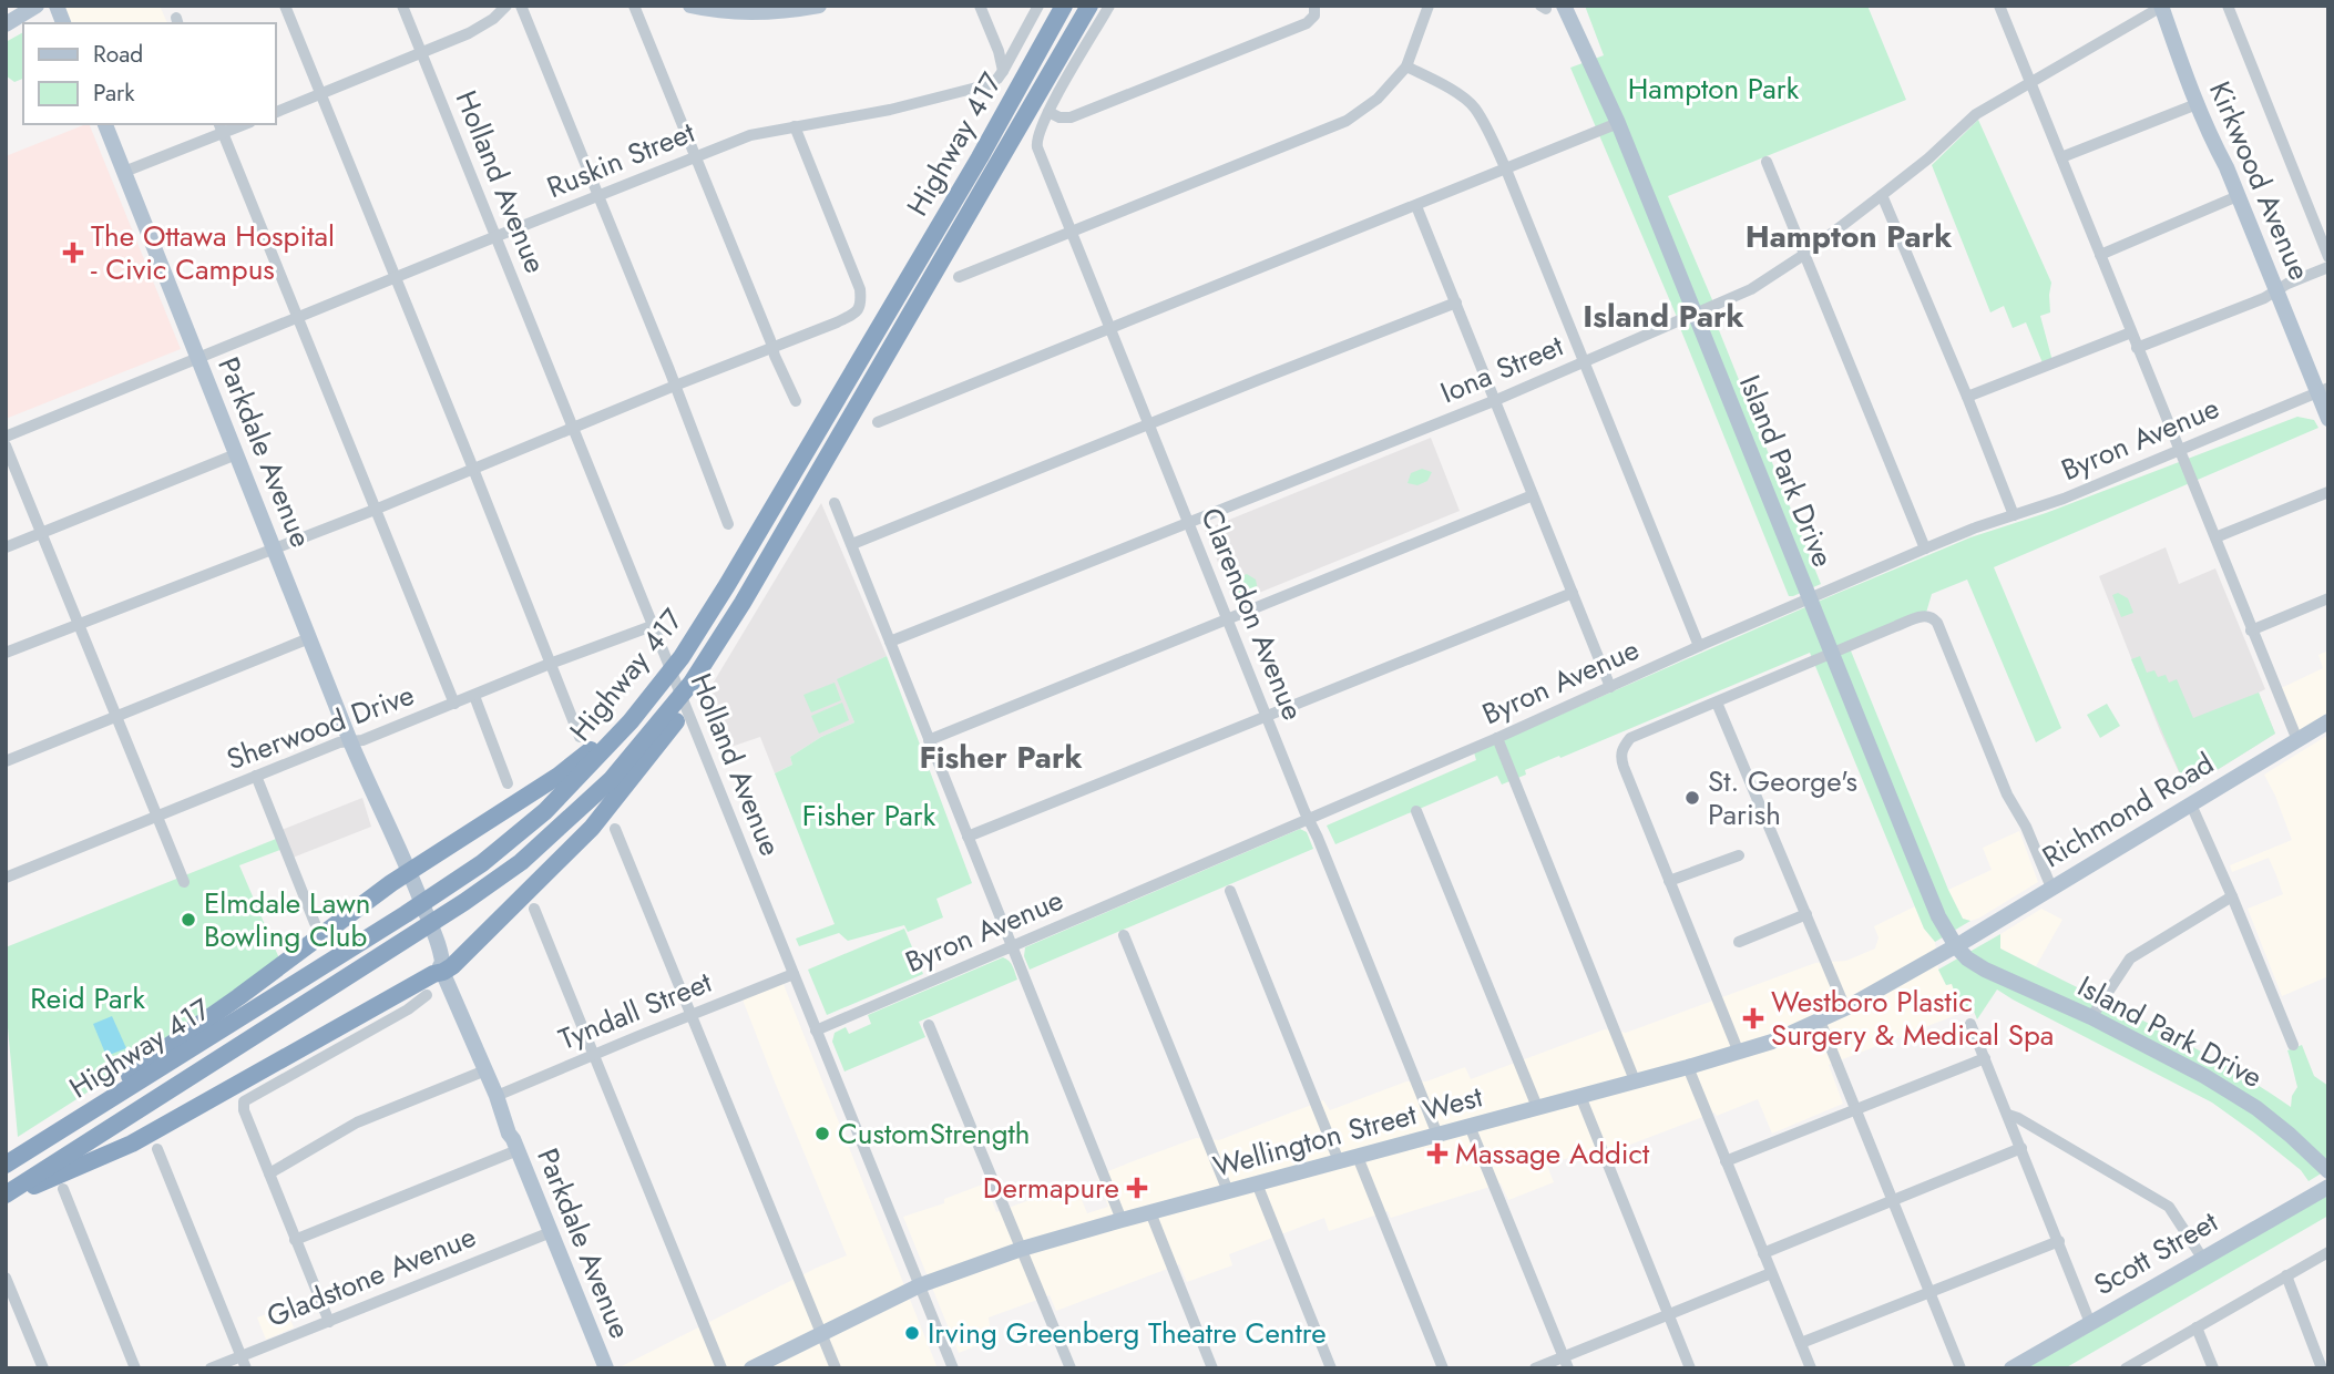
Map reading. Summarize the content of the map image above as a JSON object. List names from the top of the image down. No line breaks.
{"streets":{"highway":["Highway 417"],"main road":["Kirkwood Avenue","Parkdale Avenue","Island Park Drive","Richmond Road","Wellington Street West","Scott Street"],"street":["Ruskin Street","Holland Avenue","Iona Street","Byron Avenue","Clarendon Avenue","Sherwood Drive","Tyndall Street","Gladstone Avenue"]},"crossings":[["Ruskin Street","Holland Avenue"],["Ruskin Street","Parkdale Avenue"],["Kirkwood Avenue","Iona Street"],["Kirkwood Avenue","Byron Avenue"],["Holland Avenue","Byron Avenue"],["Holland Avenue","Sherwood Drive"],["Holland Avenue","Tyndall Street"],["Holland Avenue","Wellington Street West"],["Iona Street","Island Park Drive"],["Iona Street","Clarendon Avenue"],["Byron Avenue","Island Park Drive"],["Byron Avenue","Clarendon Avenue"],["Parkdale Avenue","Sherwood Drive"],["Parkdale Avenue","Tyndall Street"],["Parkdale Avenue","Gladstone Avenue"],["Island Park Drive","Richmond Road"],["Island Park Drive","Wellington Street West"],["Clarendon Avenue","Wellington Street West"],["Richmond Road","Wellington Street West"]],"districts":["Hampton Park","Island Park","Fisher Park"],"parks":["Hampton Park","Fisher Park","Reid Park"],"places":{"health":["The Ottawa Hospital - Civic Campus","Westboro Plastic Surgery & Medical Spa","Massage Addict","Dermapure"],"other":["St. George's Parish","Elmdale Lawn Bowling Club","CustomStrength","Irving Greenberg Theatre Centre"]},"legend":["Road","Park"]}
